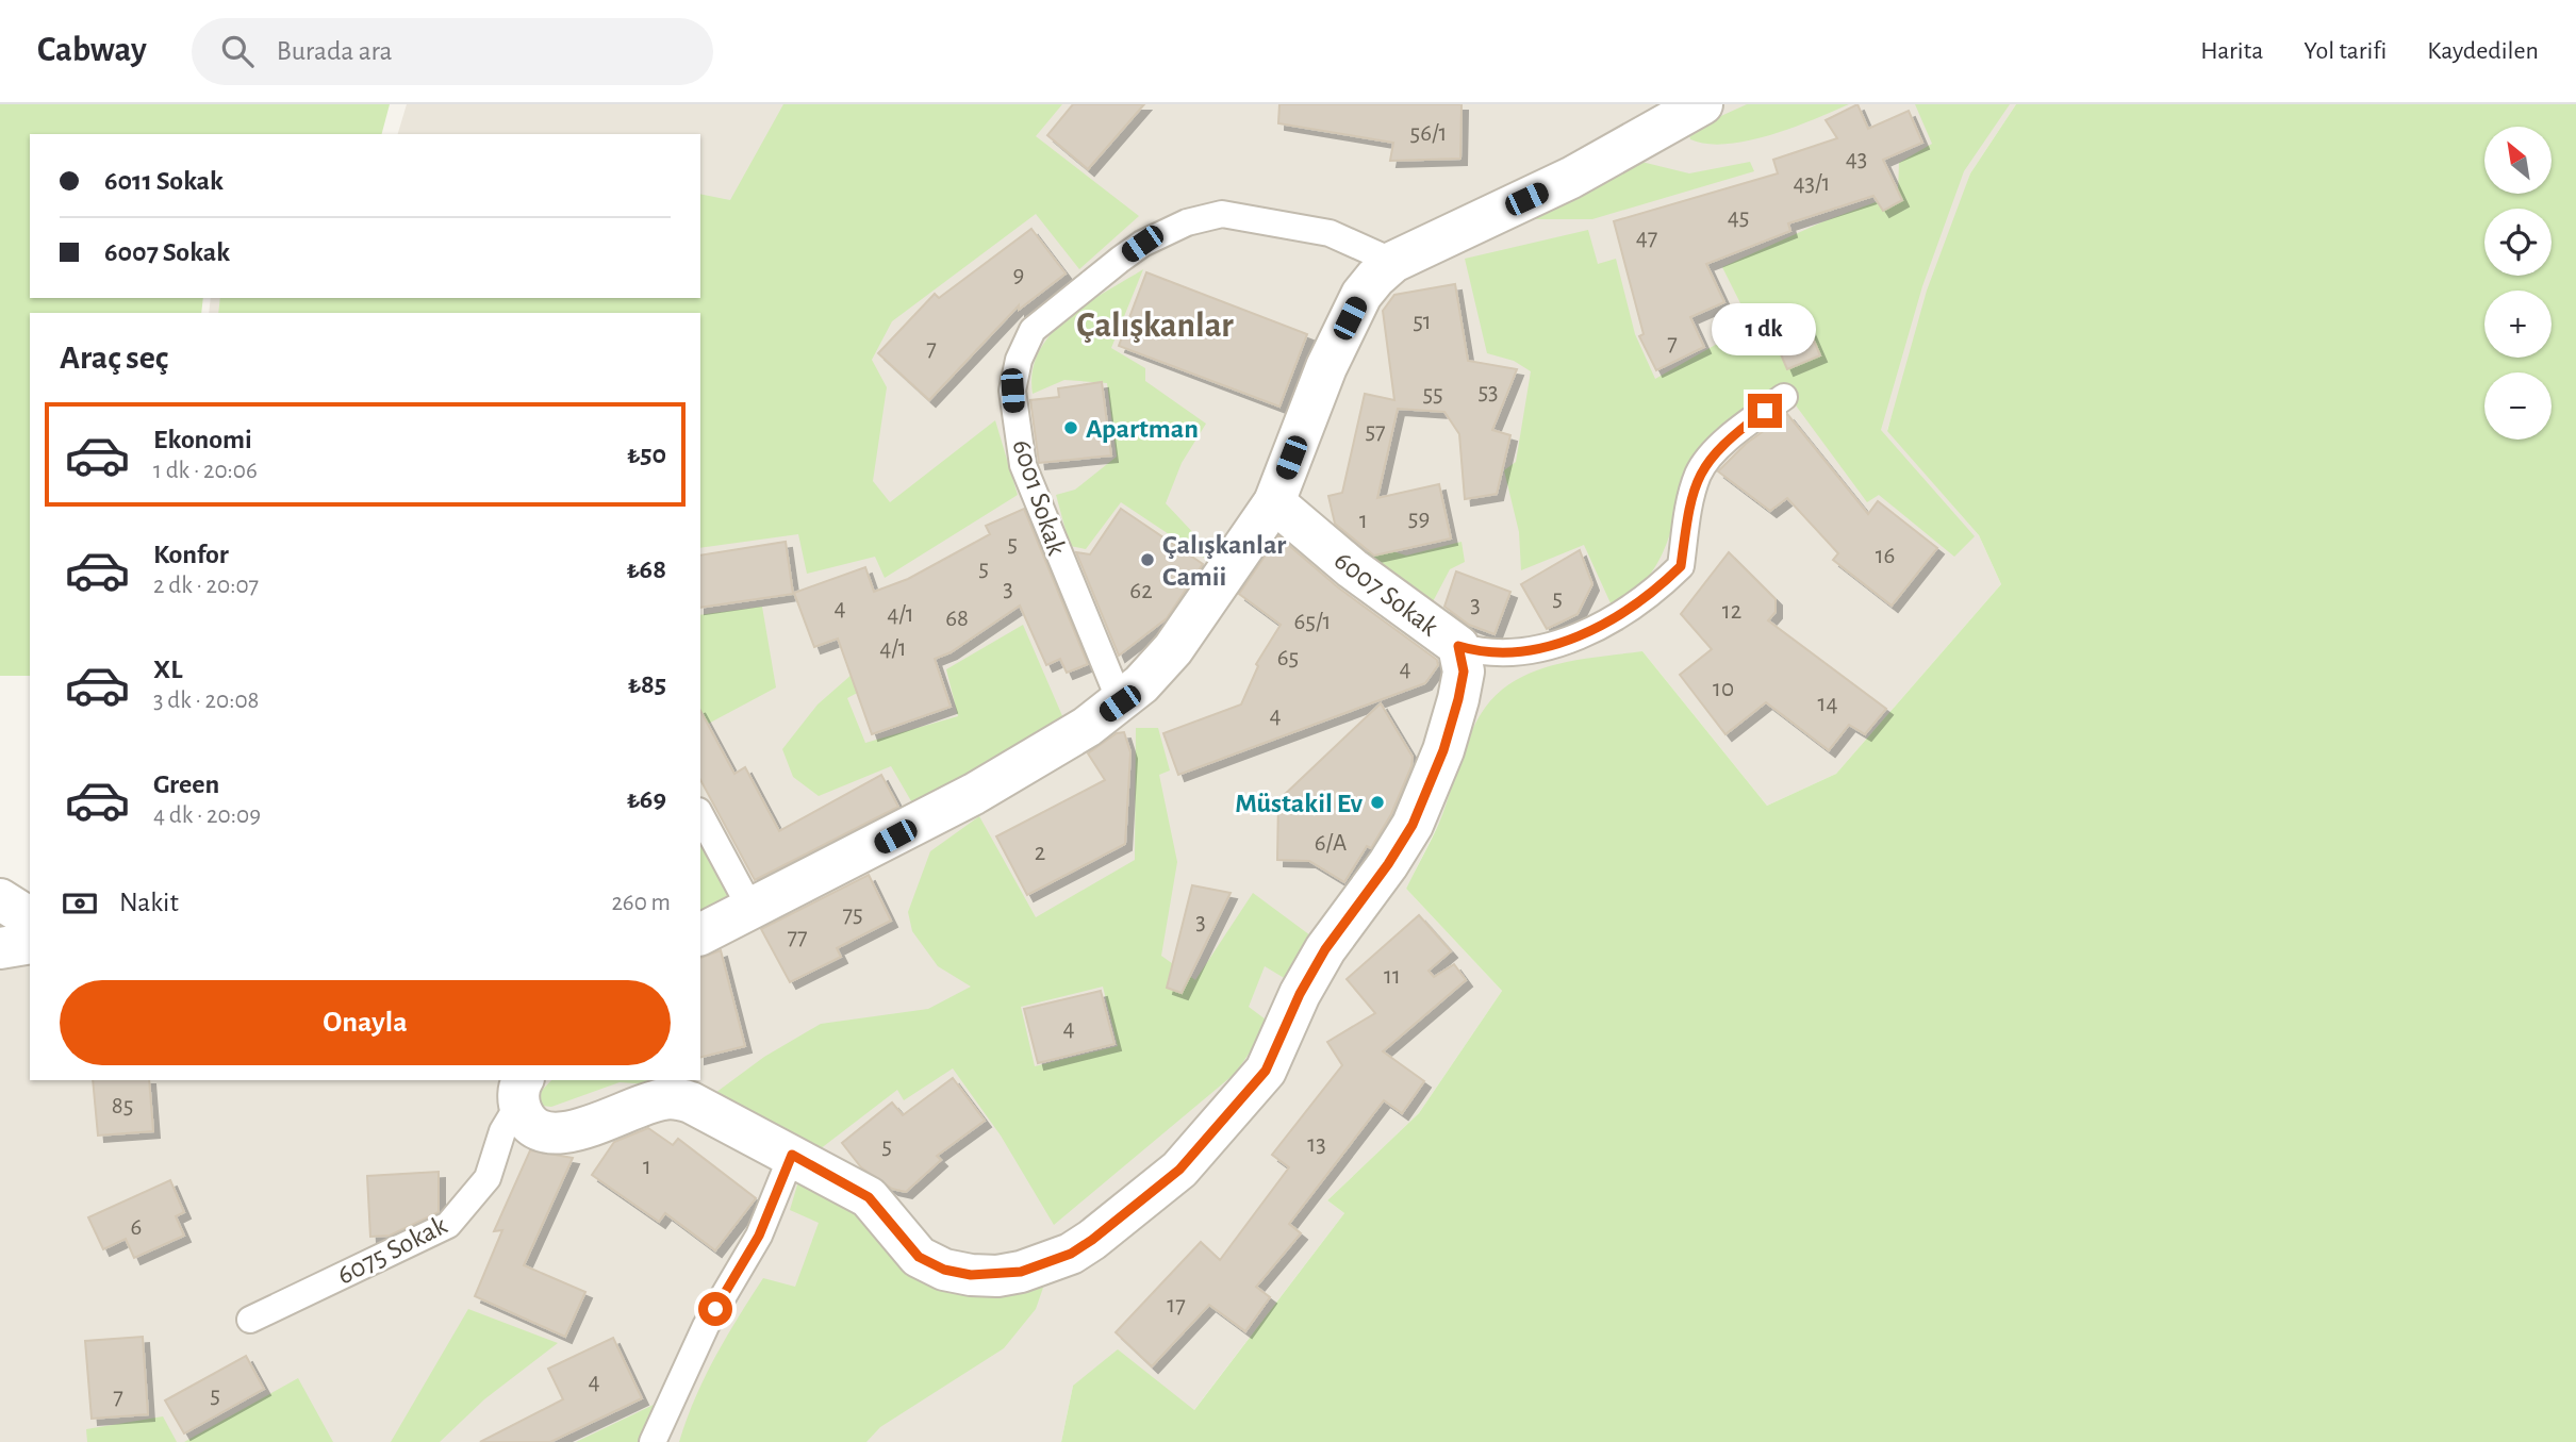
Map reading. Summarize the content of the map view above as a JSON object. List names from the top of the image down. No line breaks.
{"streets":{"street":["6007 Sokak"],"lane":["6001 Sokak","6075 Sokak"]},"districts":["Çalışkanlar"],"places":["Apartman","Çalışkanlar Camii","Müstakil Ev"],"house_numbers":["56/1","43","43/1","45","47","9","51","7","7","53","55","57","59","1","5","16","5","3","62","5","3","4","12","4/1","68","65/1","4/1","65","4","10","14","4","6/A","2","75","3","77","11","4","85","13","5","1","6","17","4","5","7"],"north":"top left","page":{"header":"Cabway","search":"Burada ara","nav":["Harita","Yol tarifi","Kaydedilen"],"map_buttons":["+","−"],"banner":["6011 Sokak","6007 Sokak"],"bubble":"1 dk","heading":"Araç seç","list":[{"name":"Ekonomi","note":"1 dk · 20:06","value":"₺50"},{"name":"Konfor","note":"2 dk · 20:07","value":"₺68"},{"name":"XL","note":"3 dk · 20:08","value":"₺85"},{"name":"Green","note":"4 dk · 20:09","value":"₺69"}],"pay":["Nakit","260 m"],"buttons":"Onayla"}}
